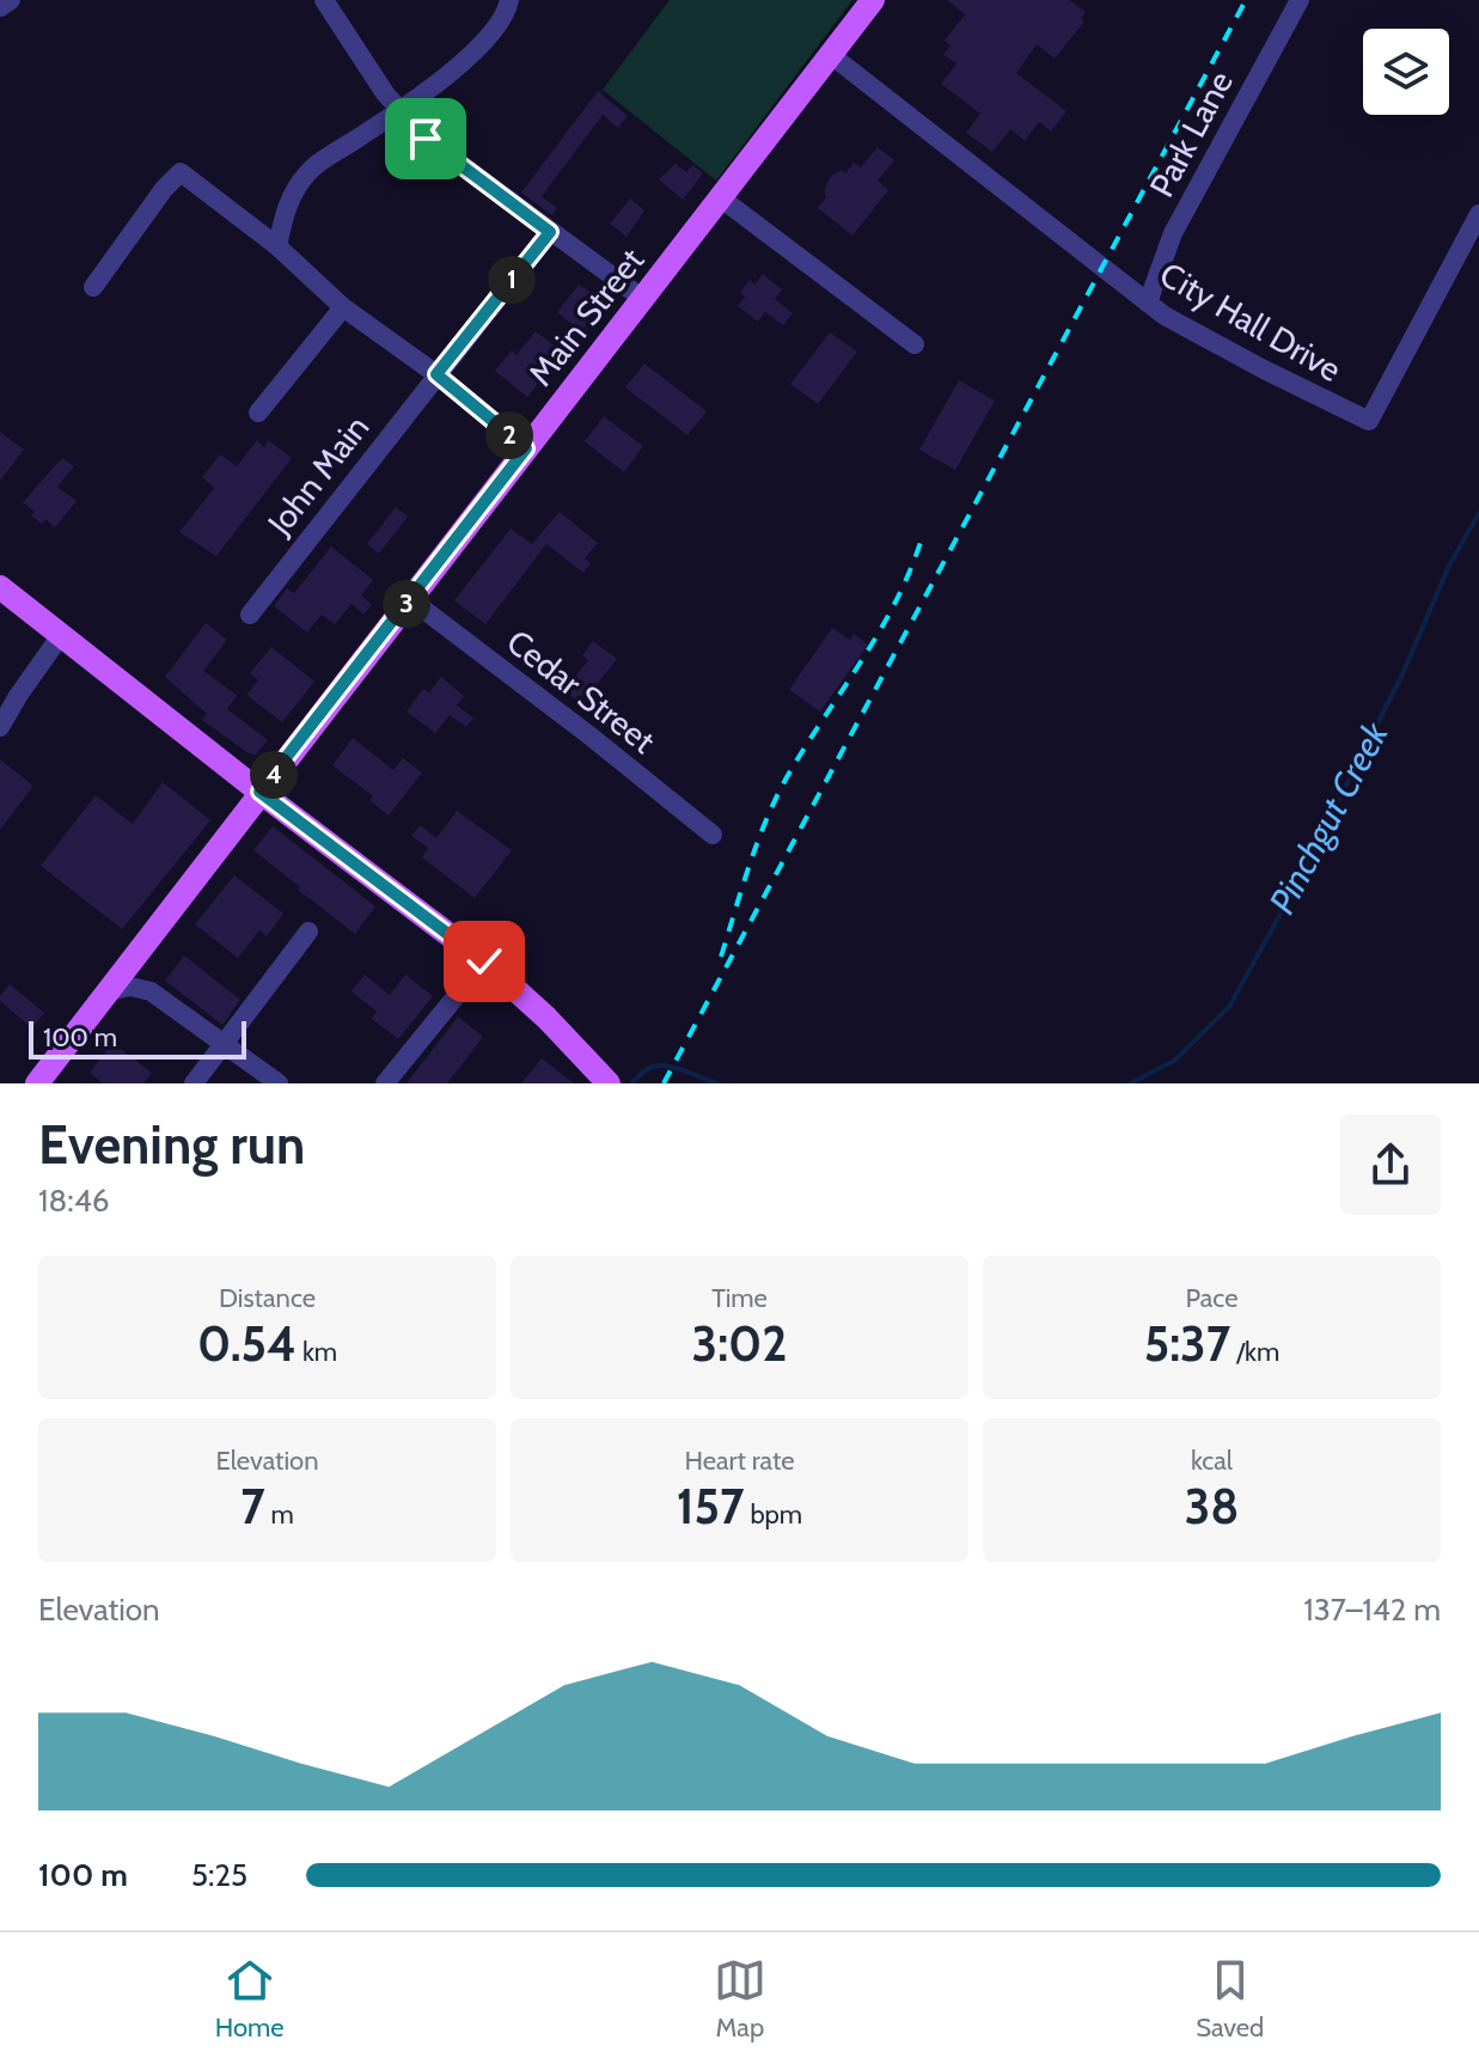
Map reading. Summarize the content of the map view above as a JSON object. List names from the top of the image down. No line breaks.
{"streets":{"main road":["Main Street"],"street":["Park Lane","City Hall Drive","John Main","Cedar Street"]},"crossings":[["Park Lane","City Hall Drive"],["Main Street","City Hall Drive"],["Main Street","Cedar Street"]],"water":["Pinchgut Creek"],"scale_bar":"100 m","page":{"pins":["1","2","3","4"],"scale":"100 m","heading":["Evening run","18:46"],"stats":[["Distance","0.54 km"],["Time","3:02"],["Pace","5:37 /km"],["Elevation","7 m"],["Heart rate","157 bpm"],["kcal","38"]],"chart":["Elevation","137–142 m"],"list":[{"name":"100 m","note":"5:25"}],"tabs":["Home","Map","Saved"]}}
